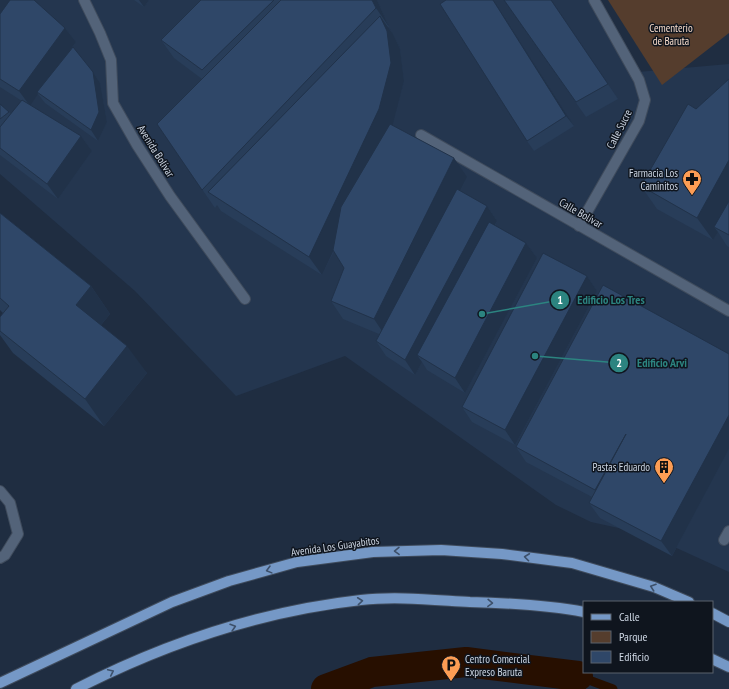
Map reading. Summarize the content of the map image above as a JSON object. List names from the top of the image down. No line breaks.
{"streets":{"main road":["Avenida Los Guayabitos"],"street":["Calle Sucre","Avenida Bolívar","Calle Bolívar"]},"crossings":[["Calle Sucre","Calle Bolívar"]],"parks":["Cementerio de Baruta"],"places":{"pharmacy":["Farmacia Los Caminitos"],"other":["Edificio Los Tres","Edificio Arvi"],"building":["Pastas Eduardo"],"parking":["Centro Comercial Expreso Baruta"]},"legend":["Calle","Parque","Edificio"]}
